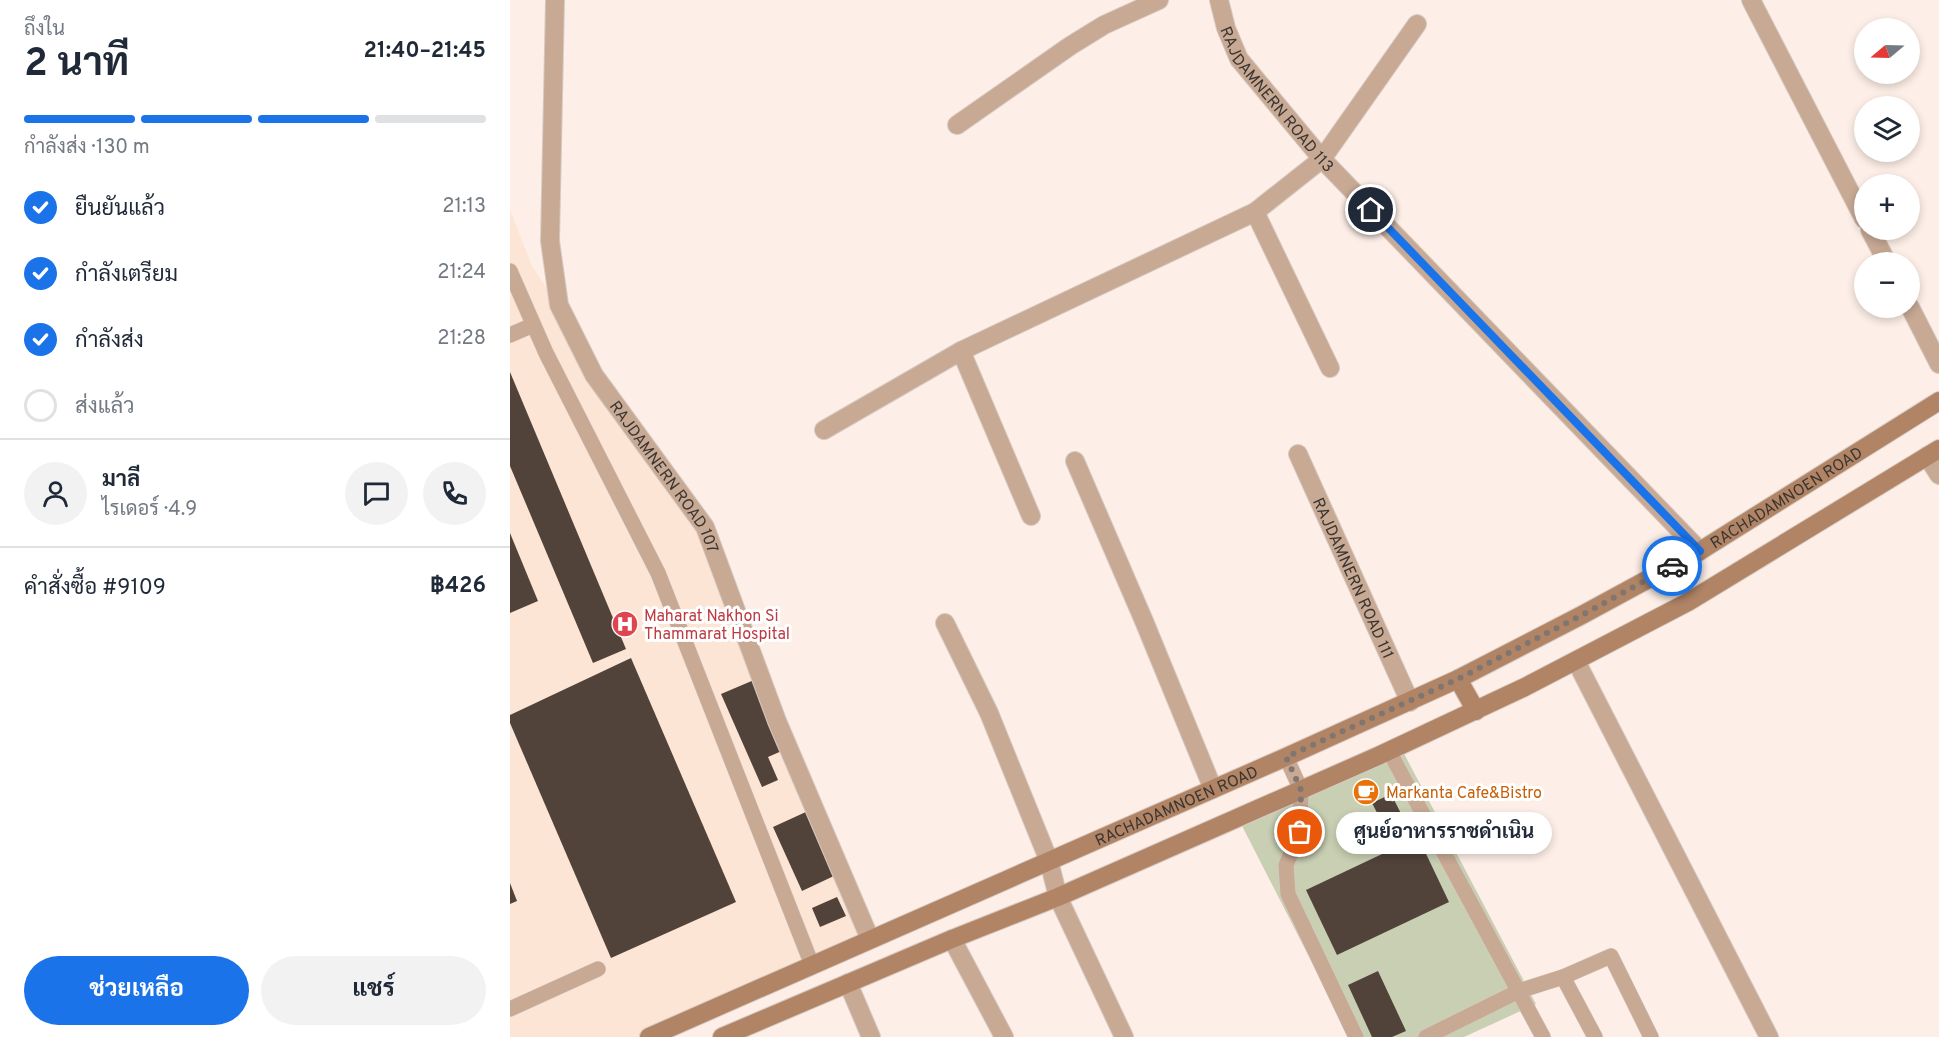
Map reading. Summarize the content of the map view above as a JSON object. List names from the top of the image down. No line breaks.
{"streets":{"main road":["RACHADAMNOEN ROAD"],"street":["RAJDAMNERN ROAD 113","RAJDAMNERN ROAD 107","RAJDAMNERN ROAD 111"]},"crossings":[["RAJDAMNERN ROAD 113","RACHADAMNOEN ROAD"],["RAJDAMNERN ROAD 107","RACHADAMNOEN ROAD"],["RACHADAMNOEN ROAD","RAJDAMNERN ROAD 111"]],"places":{"hospital":["Maharat Nakhon Si Thammarat Hospital"],"cafe":["Markanta Cafe&Bistro"],"other":["ศูนย์อาหารราชดำเนิน"]},"north":"left","page":{"heading":["2 นาที","ถึงใน","21:40–21:45"],"panel":["มาลี","ไรเดอร์ · 4.9","คำสั่งซื้อ #9109","฿426"],"map_buttons":["+","−"],"bar":"กำลังส่ง · 130 m","list":[["ยืนยันแล้ว","21:13"],["กำลังเตรียม","21:24"],["กำลังส่ง","21:28"],"ส่งแล้ว"],"bubble":"ศูนย์อาหารราชดำเนิน","buttons":["ช่วยเหลือ","แชร์"]}}
